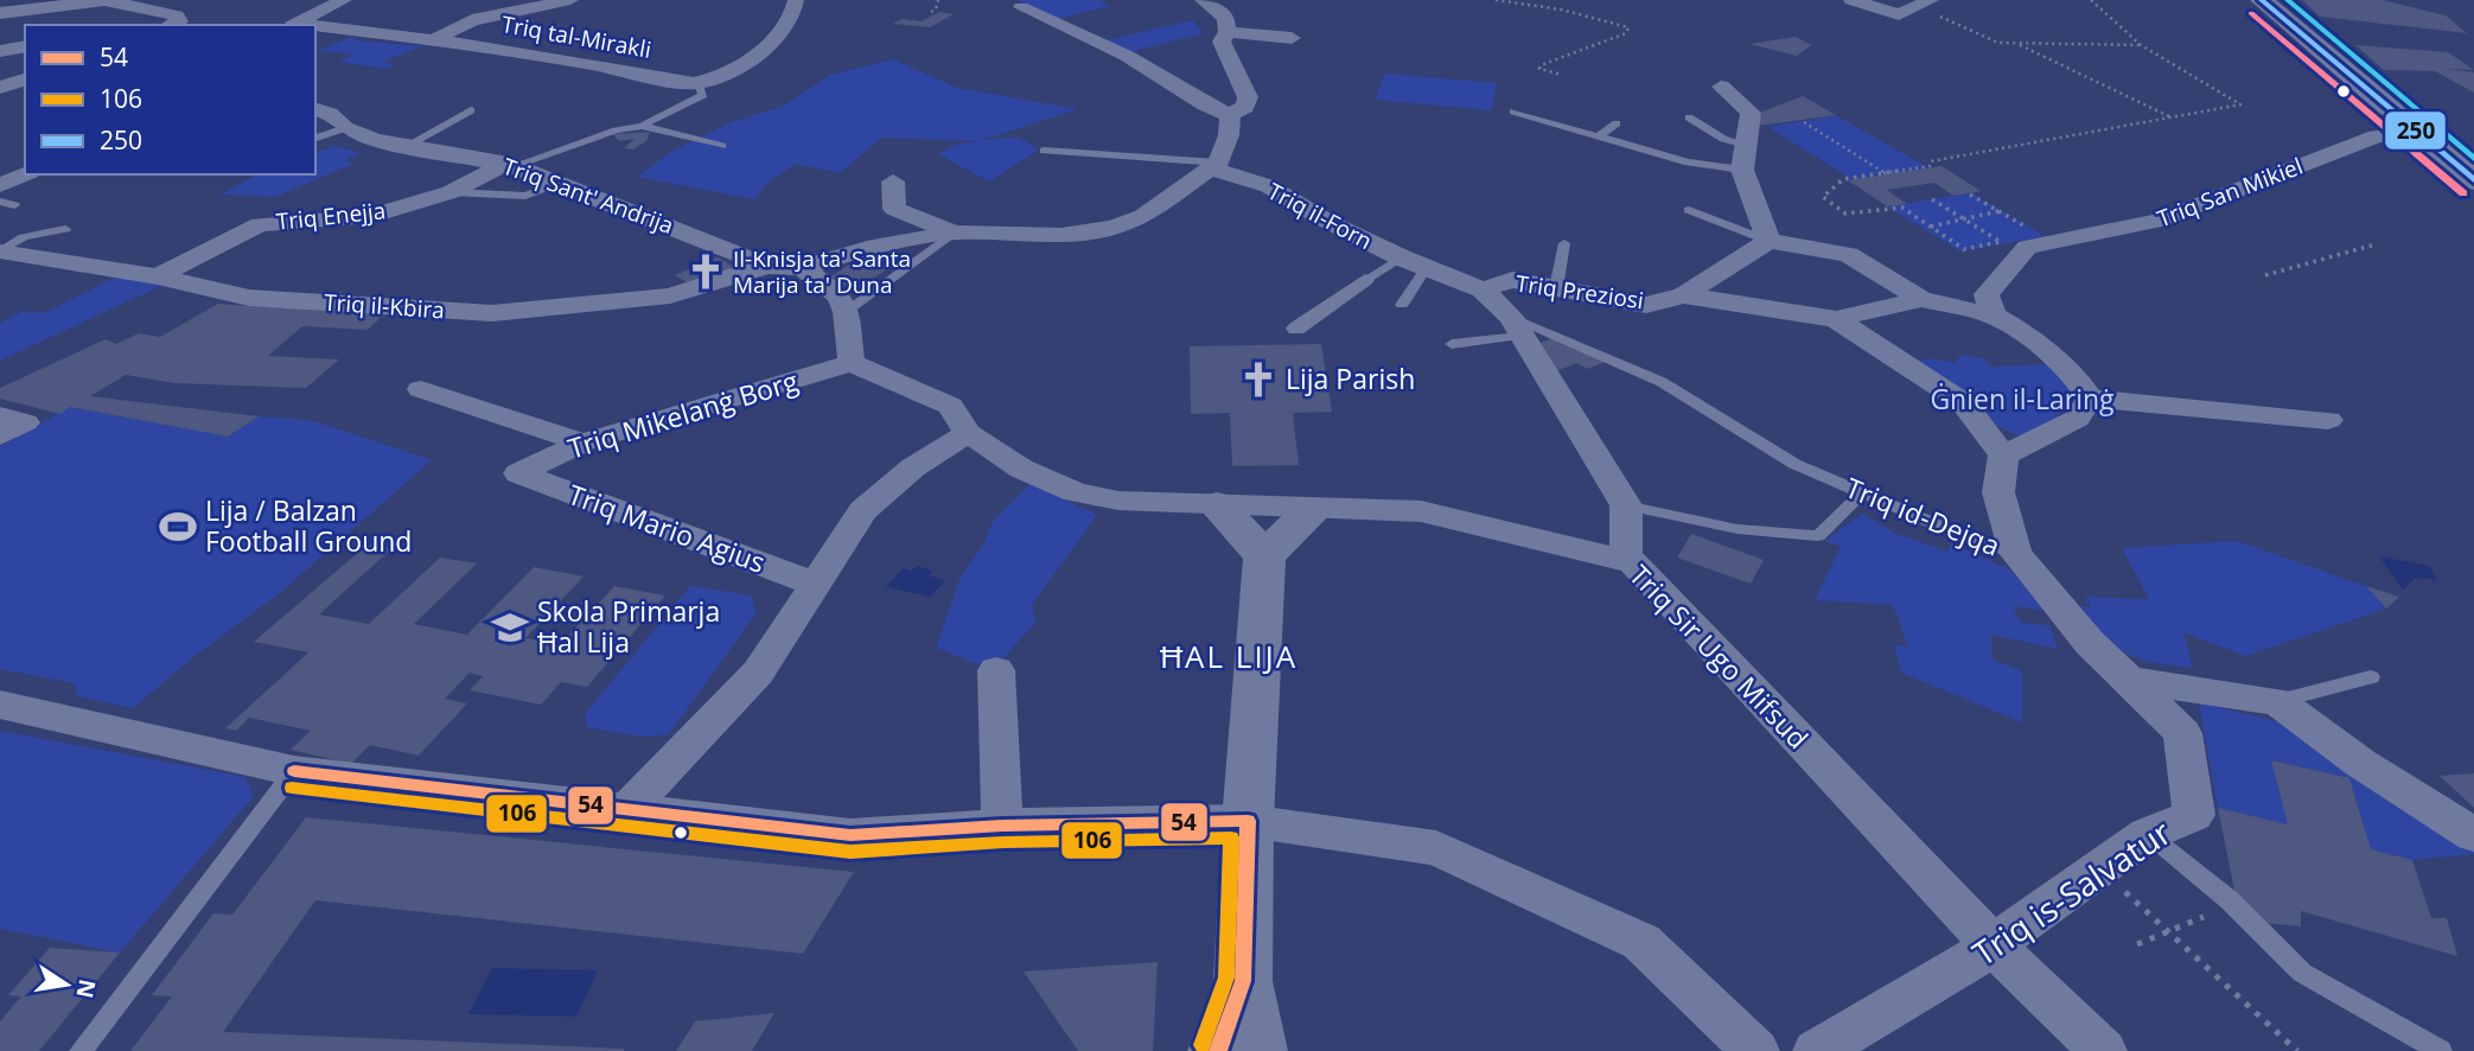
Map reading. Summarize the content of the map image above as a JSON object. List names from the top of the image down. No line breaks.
{"streets":{"street":["Triq tal-Mirakli","Triq San Mikiel","Triq Sant' Andrija","Triq Enejja","Triq il-Forn","Triq Preziosi","Triq il-Kbira","Triq Mikelanġ Borg","Triq id-Dejqa","Triq Mario Agius","Triq Sir Ugo Mifsud","Triq is-Salvatur"]},"crossings":[["Triq Sant' Andrija","Triq Enejja"],["Triq Sant' Andrija","Triq il-Kbira"],["Triq Enejja","Triq il-Kbira"],["Triq il-Forn","Triq Preziosi"],["Triq il-Forn","Triq id-Dejqa"],["Triq Mikelanġ Borg","Triq Mario Agius"],["Triq id-Dejqa","Triq is-Salvatur"],["Triq Sir Ugo Mifsud","Triq is-Salvatur"]],"districts":["ĦAL LIJA"],"parks":["Ġnien il-Larinġ"],"places":{"church":["Il-Knisja ta' Santa Marija ta' Duna","Lija Parish"],"sports":["Lija / Balzan Football Ground"],"school or university":["Skola Primarja Ħal Lija"]},"lines":["transit line 250","transit line 54","transit line 106"],"legend":["54","106","250"],"north":"right"}
